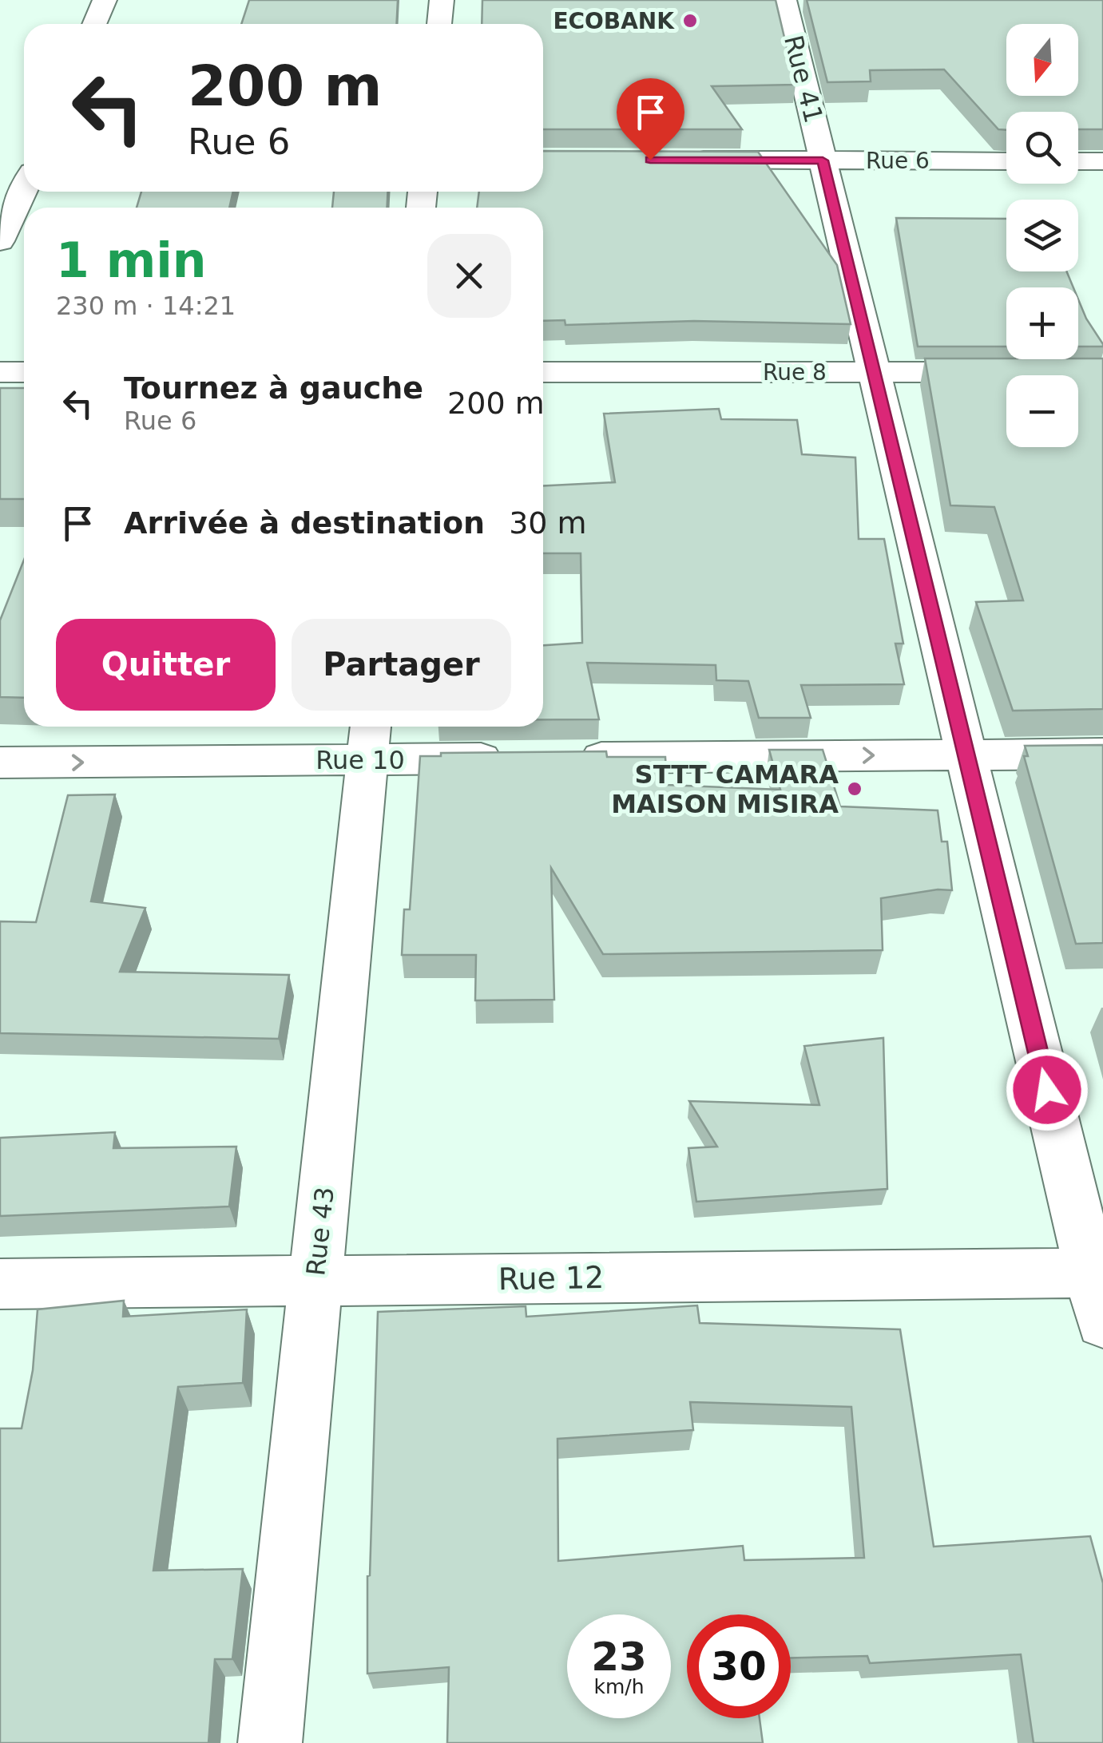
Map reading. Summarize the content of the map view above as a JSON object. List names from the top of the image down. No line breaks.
{"streets":{"street":["Rue 41","Rue 6","Rue 8","Rue 10","Rue 43","Rue 12"]},"crossings":[["Rue 41","Rue 6"],["Rue 41","Rue 8"],["Rue 41","Rue 10"],["Rue 41","Rue 12"],["Rue 10","Rue 43"],["Rue 43","Rue 12"]],"one_way":["Rue 10"],"places":["ECOBANK","STTT CAMARA MAISON MISIRA"],"north":"bottom","page":{"map_buttons":["+","−"],"turn":["200 m","Rue 6"],"heading":["1 min","230 m · 14:21"],"list":[{"name":"Tournez à gauche","note":"Rue 6","value":"200 m"},{"name":"Arrivée à destination","value":"30 m"}],"buttons":["Quitter","Partager"],"speed":"23 km/h","limit":"30"}}
